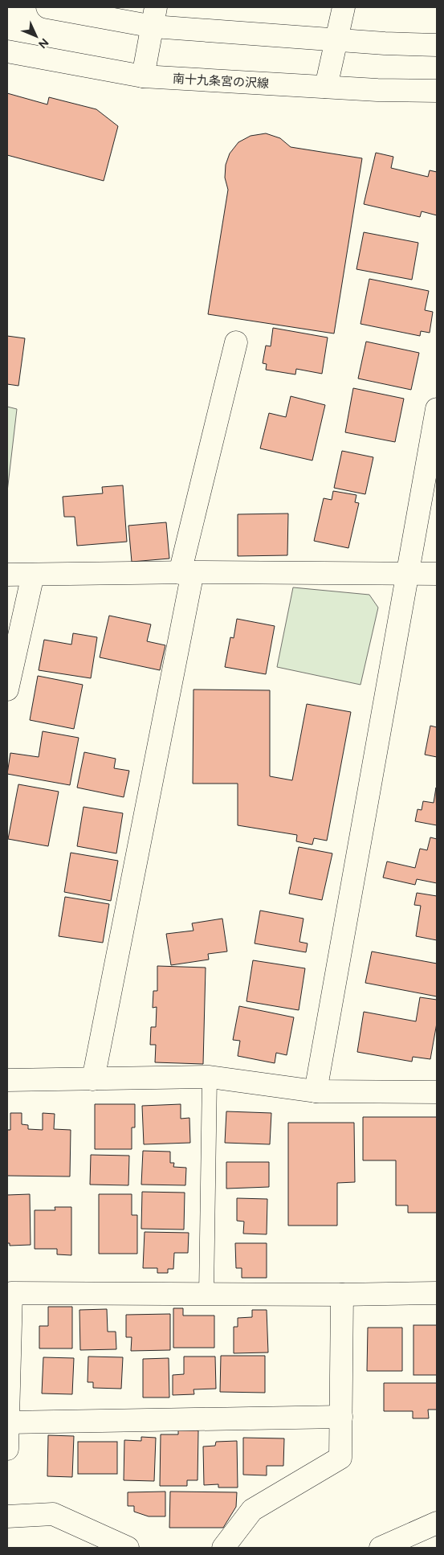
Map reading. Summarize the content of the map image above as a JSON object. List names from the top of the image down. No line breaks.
{"streets":{"main road":["南十九条宮の沢線"]},"north":"bottom right"}
